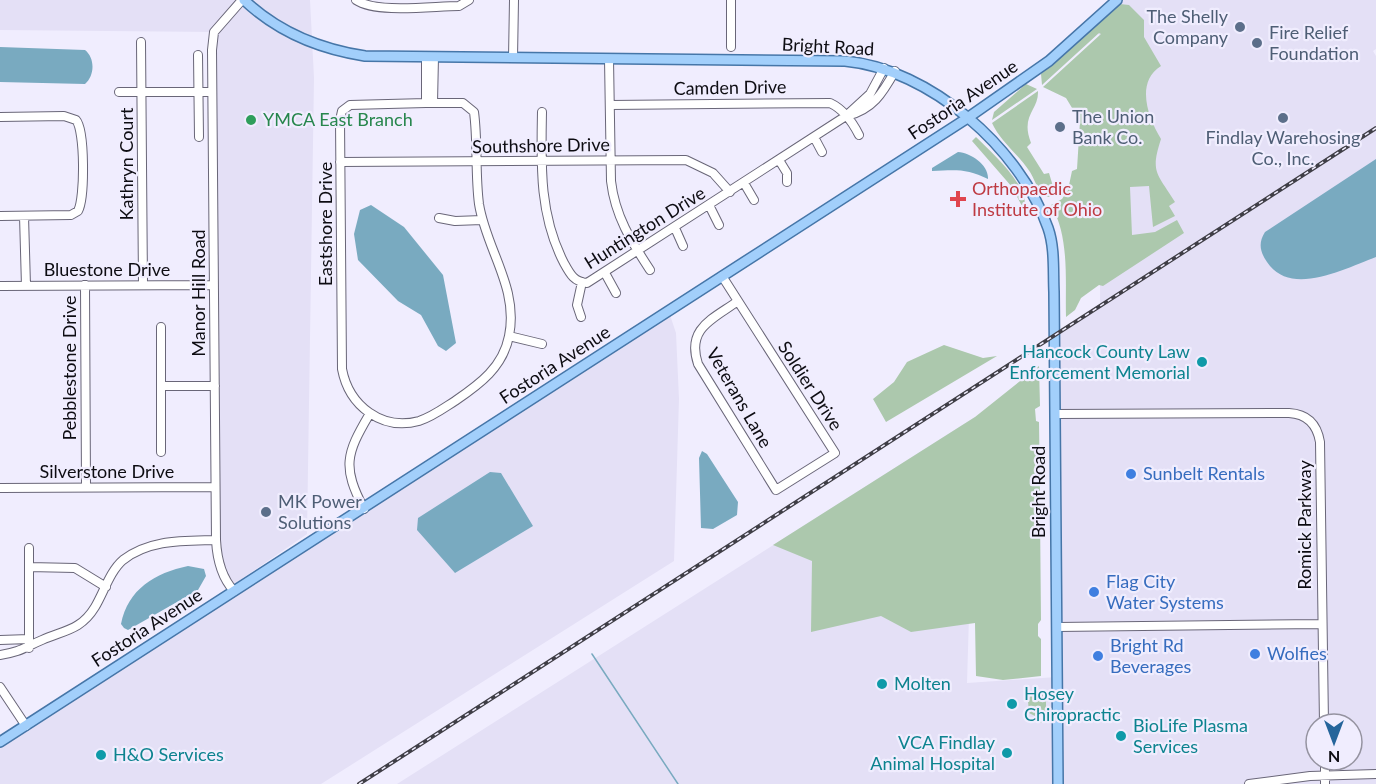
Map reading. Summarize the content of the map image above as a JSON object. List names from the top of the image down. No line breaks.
{"streets":{"main road":["Bright Road","Fostoria Avenue"],"street":["Camden Drive","Southshore Drive","Kathryn Court","Eastshore Drive","Huntington Drive","Bluestone Drive","Manor Hill Road","Pebblestone Drive","Soldier Drive","Veterans Lane","Silverstone Drive","Romick Parkway"]},"crossings":[["Bright Road","Fostoria Avenue"],["Bright Road","Huntington Drive"],["Bright Road","Manor Hill Road"],["Bright Road","Romick Parkway"],["Camden Drive","Huntington Drive"],["Fostoria Avenue","Manor Hill Road"],["Fostoria Avenue","Soldier Drive"],["Southshore Drive","Eastshore Drive"],["Southshore Drive","Huntington Drive"],["Kathryn Court","Bluestone Drive"],["Bluestone Drive","Manor Hill Road"],["Bluestone Drive","Pebblestone Drive"],["Manor Hill Road","Silverstone Drive"],["Pebblestone Drive","Silverstone Drive"],["Soldier Drive","Veterans Lane"]],"places":{"other":["The Shelly Company","Fire Relief Foundation","Findlay Warehosing Co., Inc.","YMCA East Branch","The Union Bank Co.","Hancock County Law Enforcement Memorial","Sunbelt Rentals","MK Power Solutions","Flag City Water Systems","Wolfies","Bright Rd Beverages","Molten","Hosey Chiropractic","BioLife Plasma Services","VCA Findlay Animal Hospital","H&O Services"],"health":["Orthopaedic Institute of Ohio"]},"north":"bottom"}
